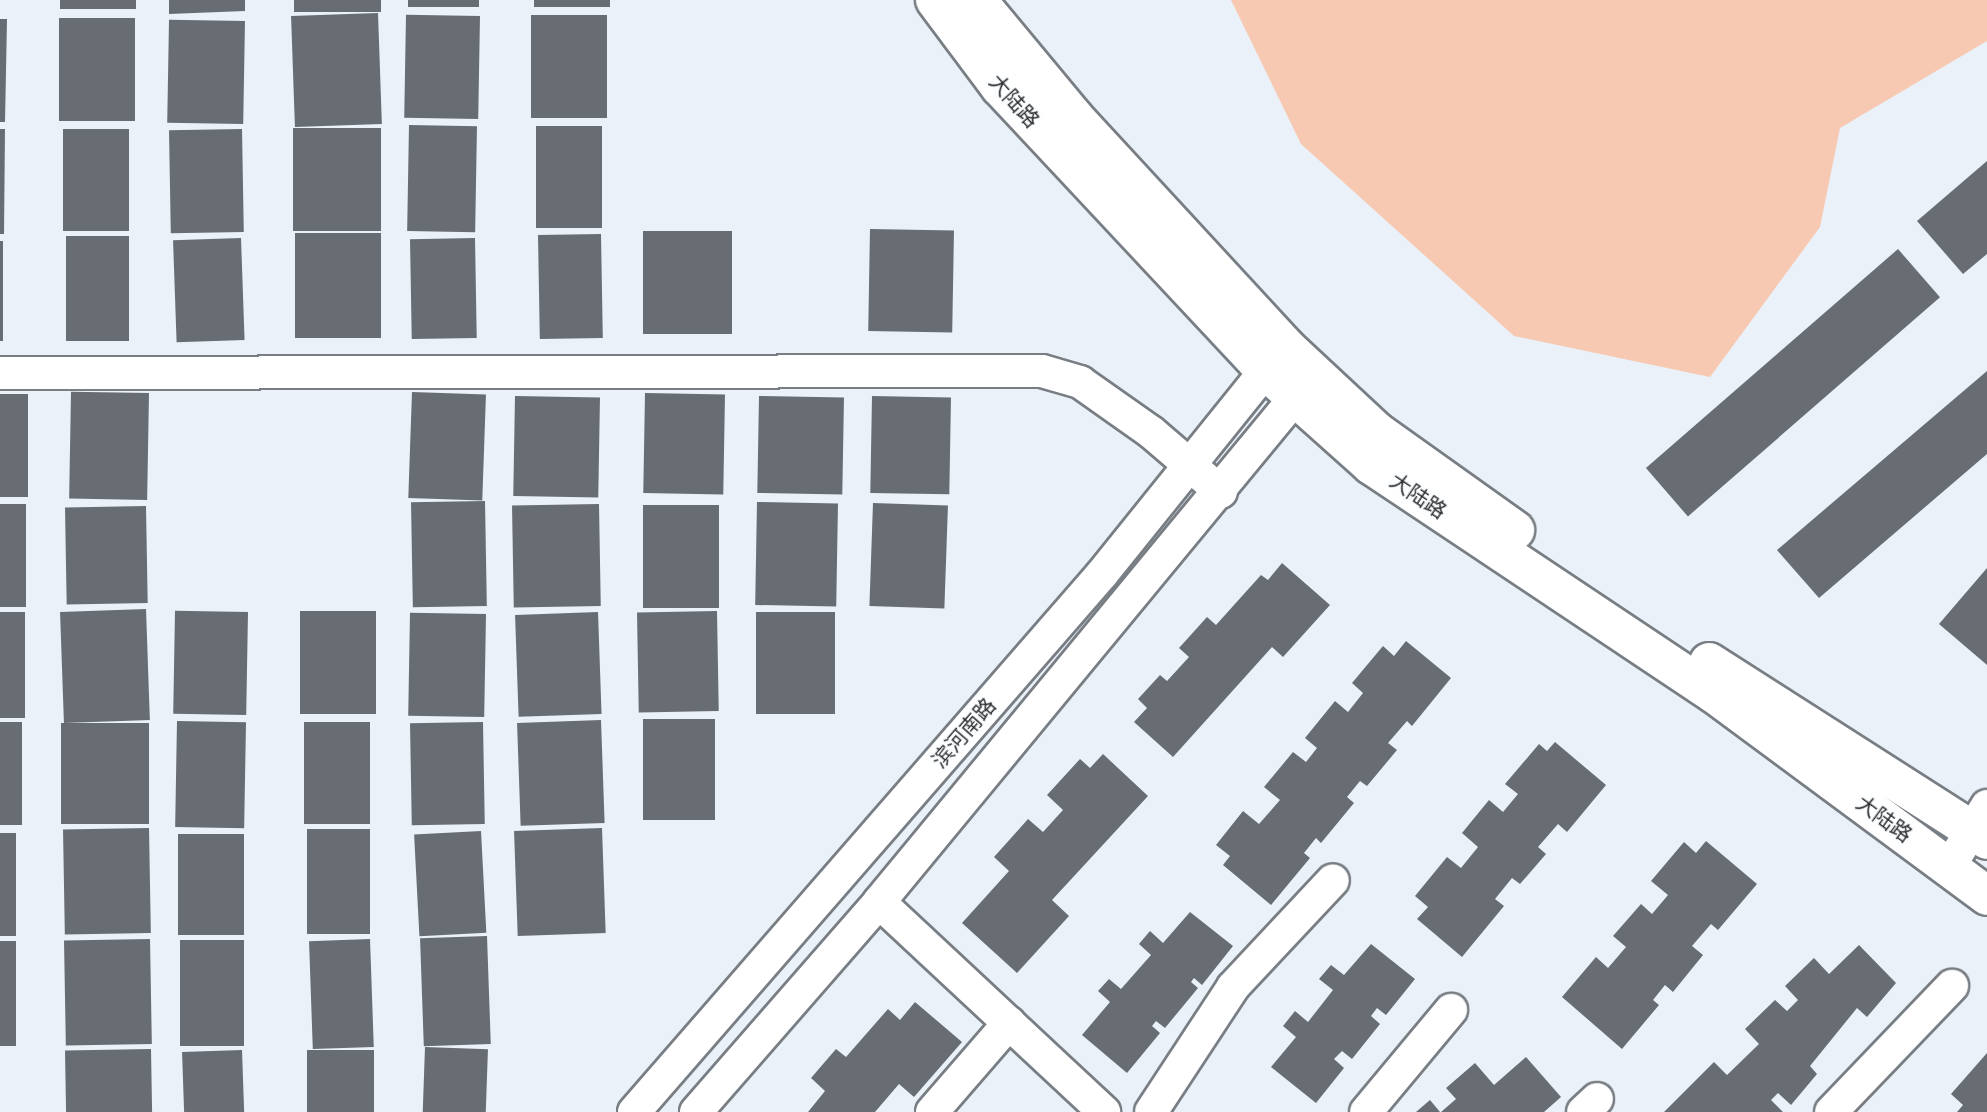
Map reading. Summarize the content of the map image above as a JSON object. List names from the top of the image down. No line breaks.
{"streets":{"main road":["大陆路"],"street":["滨河南路"]},"crossings":[["大陆路","滨河南路"]]}
